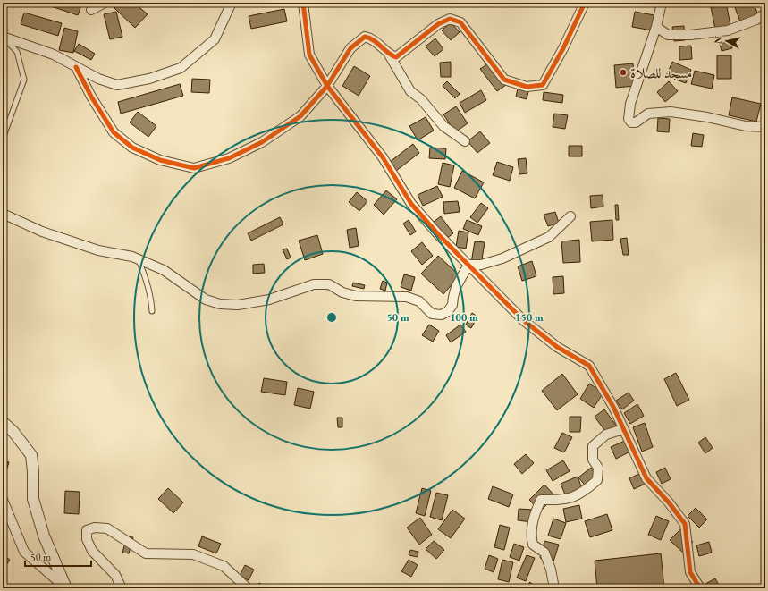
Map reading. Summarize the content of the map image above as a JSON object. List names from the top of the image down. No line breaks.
{"places":["مسجد للصلاة"],"scale_bar":"50 m","north":"left","rings":["50 m","100 m","150 m"]}
